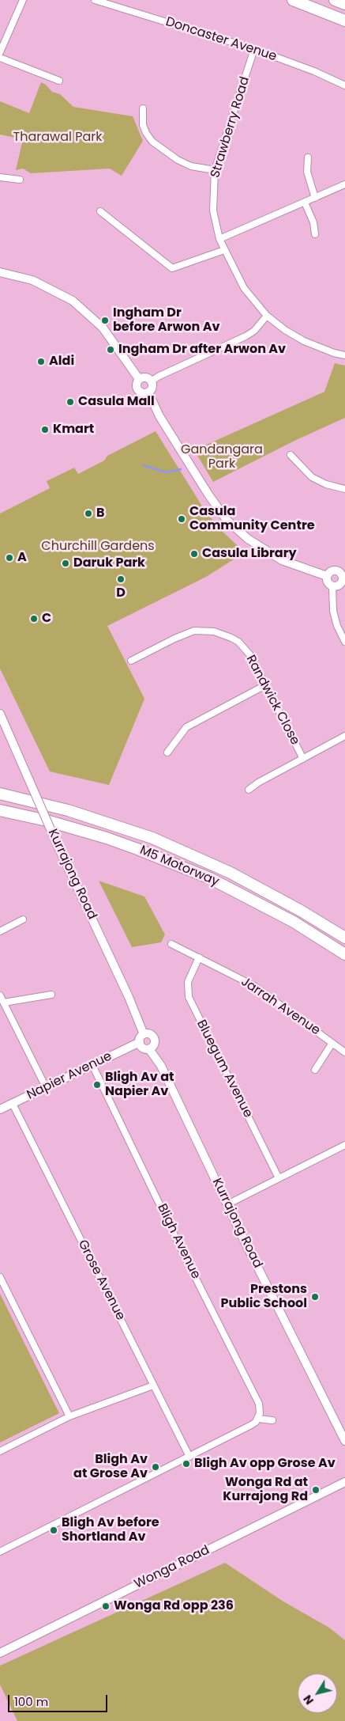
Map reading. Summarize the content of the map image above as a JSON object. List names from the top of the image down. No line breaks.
{"streets":{"highway":["M5 Motorway"],"street":["Doncaster Avenue","Strawberry Road","Randwick Close","Kurrajong Road","Jarrah Avenue","Bluegum Avenue","Napier Avenue","Bligh Avenue","Grose Avenue","Wonga Road"]},"crossings":[["Doncaster Avenue","Strawberry Road"],["Kurrajong Road","Napier Avenue"],["Jarrah Avenue","Bluegum Avenue"],["Napier Avenue","Bligh Avenue"],["Napier Avenue","Grose Avenue"]],"parks":["Tharawal Park","Gandangara Park","Churchill Gardens"],"places":["Ingham Dr before Arwon Av","Ingham Dr after Arwon Av","Aldi","Casula Mall","Kmart","B","Casula Community Centre","Casula Library","A","Daruk Park","D","C","Bligh Av at Napier Av","Prestons Public School","Bligh Av opp Grose Av","Bligh Av at Grose Av","Wonga Rd at Kurrajong Rd","Bligh Av before Shortland Av","Wonga Rd opp 236"],"scale_bar":"100 m","north":"bottom left"}
